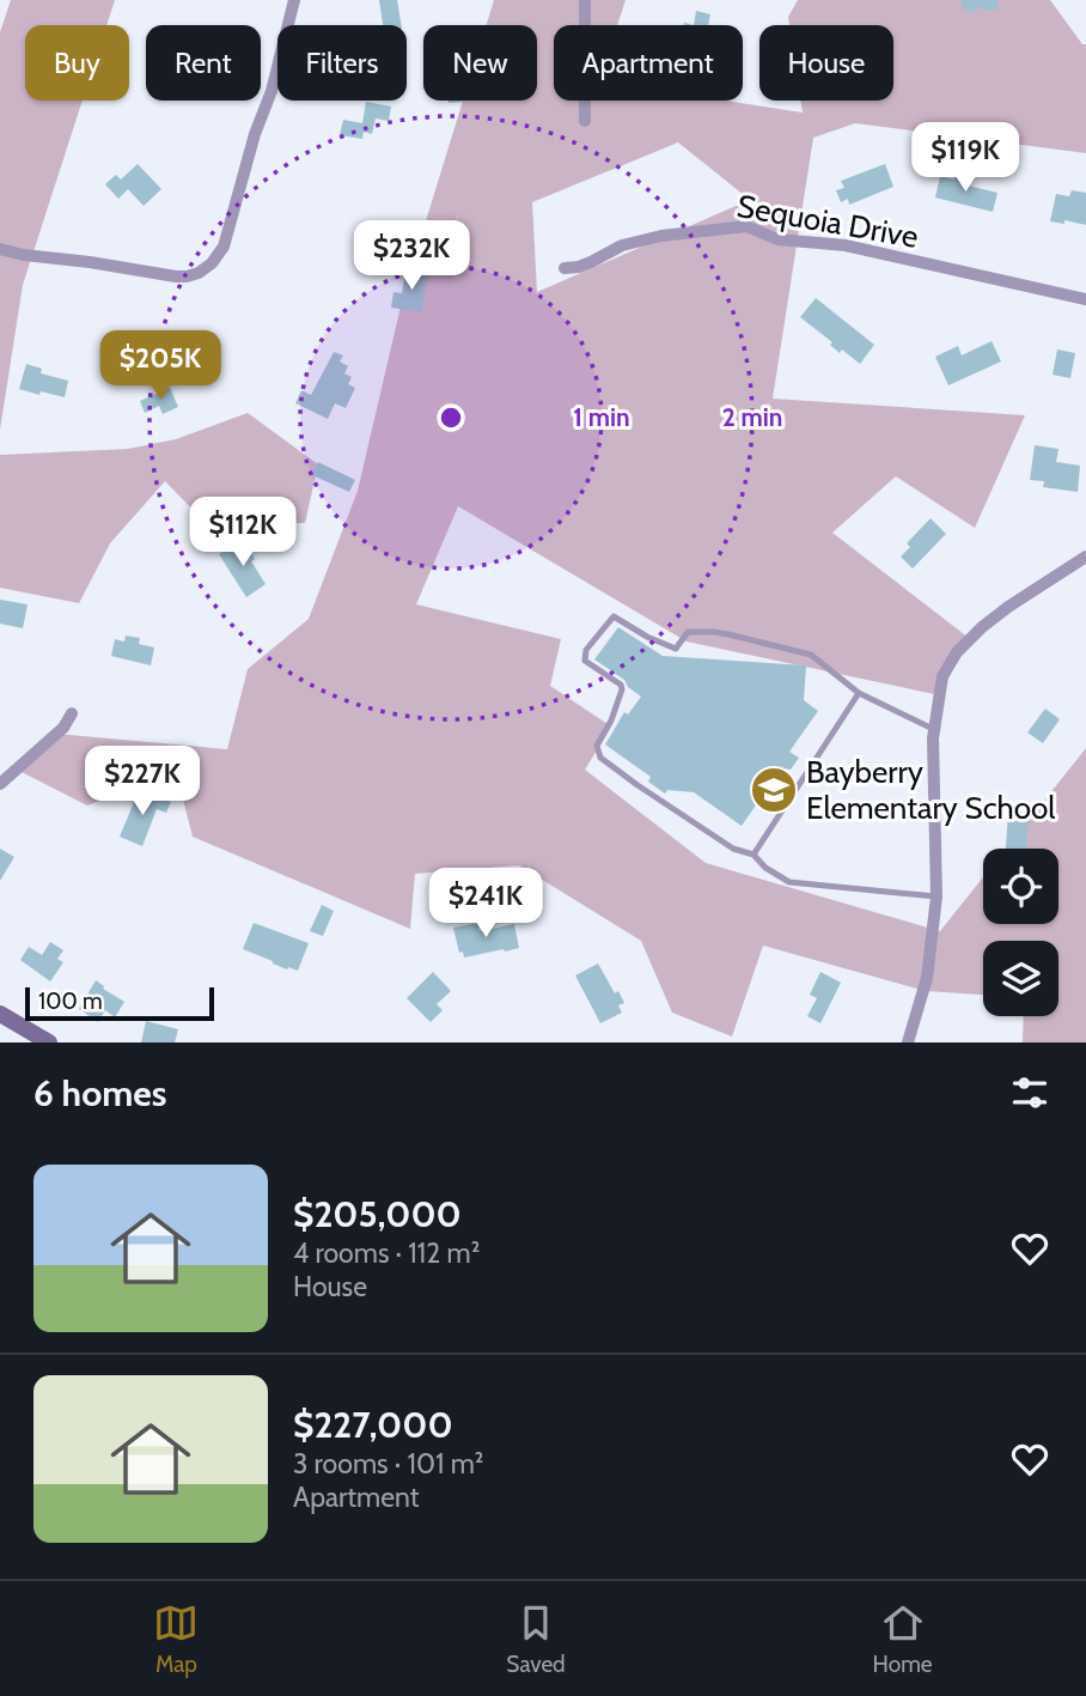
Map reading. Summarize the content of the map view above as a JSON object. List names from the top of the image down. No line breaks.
{"streets":{"street":["Sequoia Drive"]},"places":{"school or university":["Bayberry Elementary School"]},"scale_bar":"100 m","page":{"chip":["Buy","Rent","Filters","New","Apartment","House"],"price":["$119K","$232K","$205K","$112K","$227K","$241K"],"scale":"100 m","heading":"6 homes","list":[{"name":"$205,000","note":"4 rooms · 112 m² · House"},{"name":"$227,000","note":"3 rooms · 101 m² · Apartment"}],"tabs":["Map","Saved","Home"]},"rings":["1 min","2 min"]}
